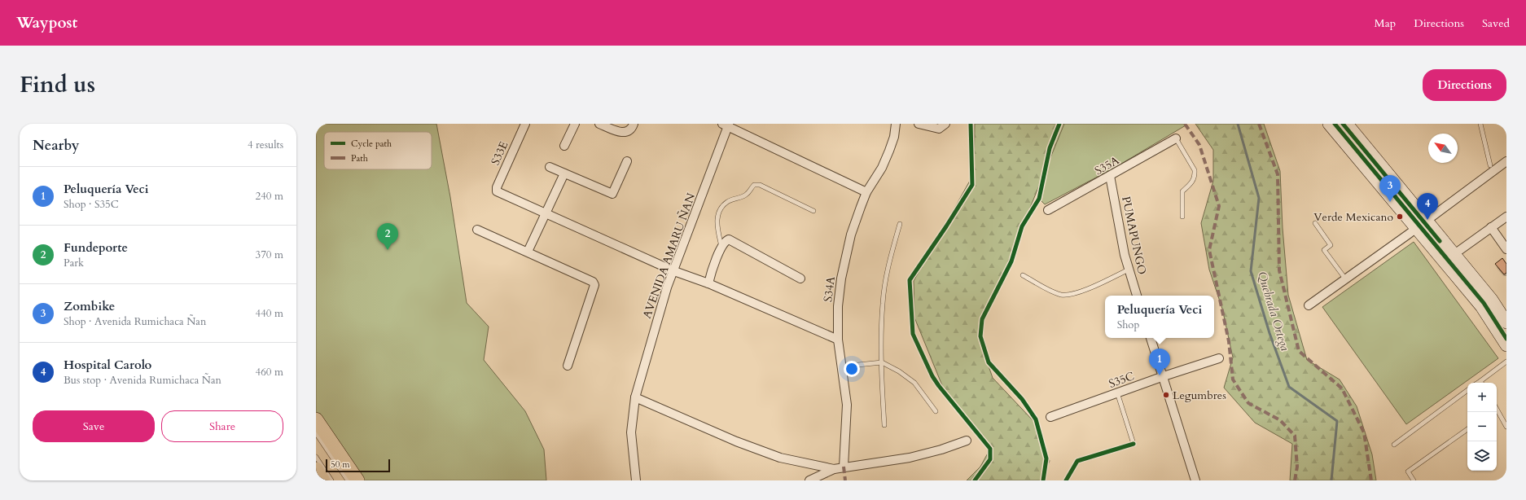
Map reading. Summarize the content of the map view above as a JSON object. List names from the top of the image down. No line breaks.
{"streets":{"street":["S33E","S35A","PUMAPUNGO","AVENIDA AMARU ÑAN","S34A","S35C"]},"crossings":[["S35A","PUMAPUNGO"]],"water":["Quebrada Ortega"],"places":["Verde Mexicano","Legumbres"],"legend":["Cycle path","Path"],"scale_bar":"50 m","north":"top left","page":{"header":"Waypost","nav":["Map","Directions","Saved"],"title":"Find us","buttons":["Directions",["Save","Share"]],"heading":["Nearby","4 results"],"list":[{"mark":"1","name":"Peluquería Veci","note":"Shop · S35C","value":"240 m"},{"mark":"2","name":"Fundeporte","note":"Park","value":"370 m"},{"mark":"3","name":"Zombike","note":"Shop · Avenida Rumichaca Ñan","value":"440 m"},{"mark":"4","name":"Hospital Carolo","note":"Bus stop · Avenida Rumichaca Ñan","value":"460 m"}],"pins":["3","4","2","1"],"popup":["Peluquería Veci","Shop"],"map_buttons":["+","−"],"scale":"50 m"}}
